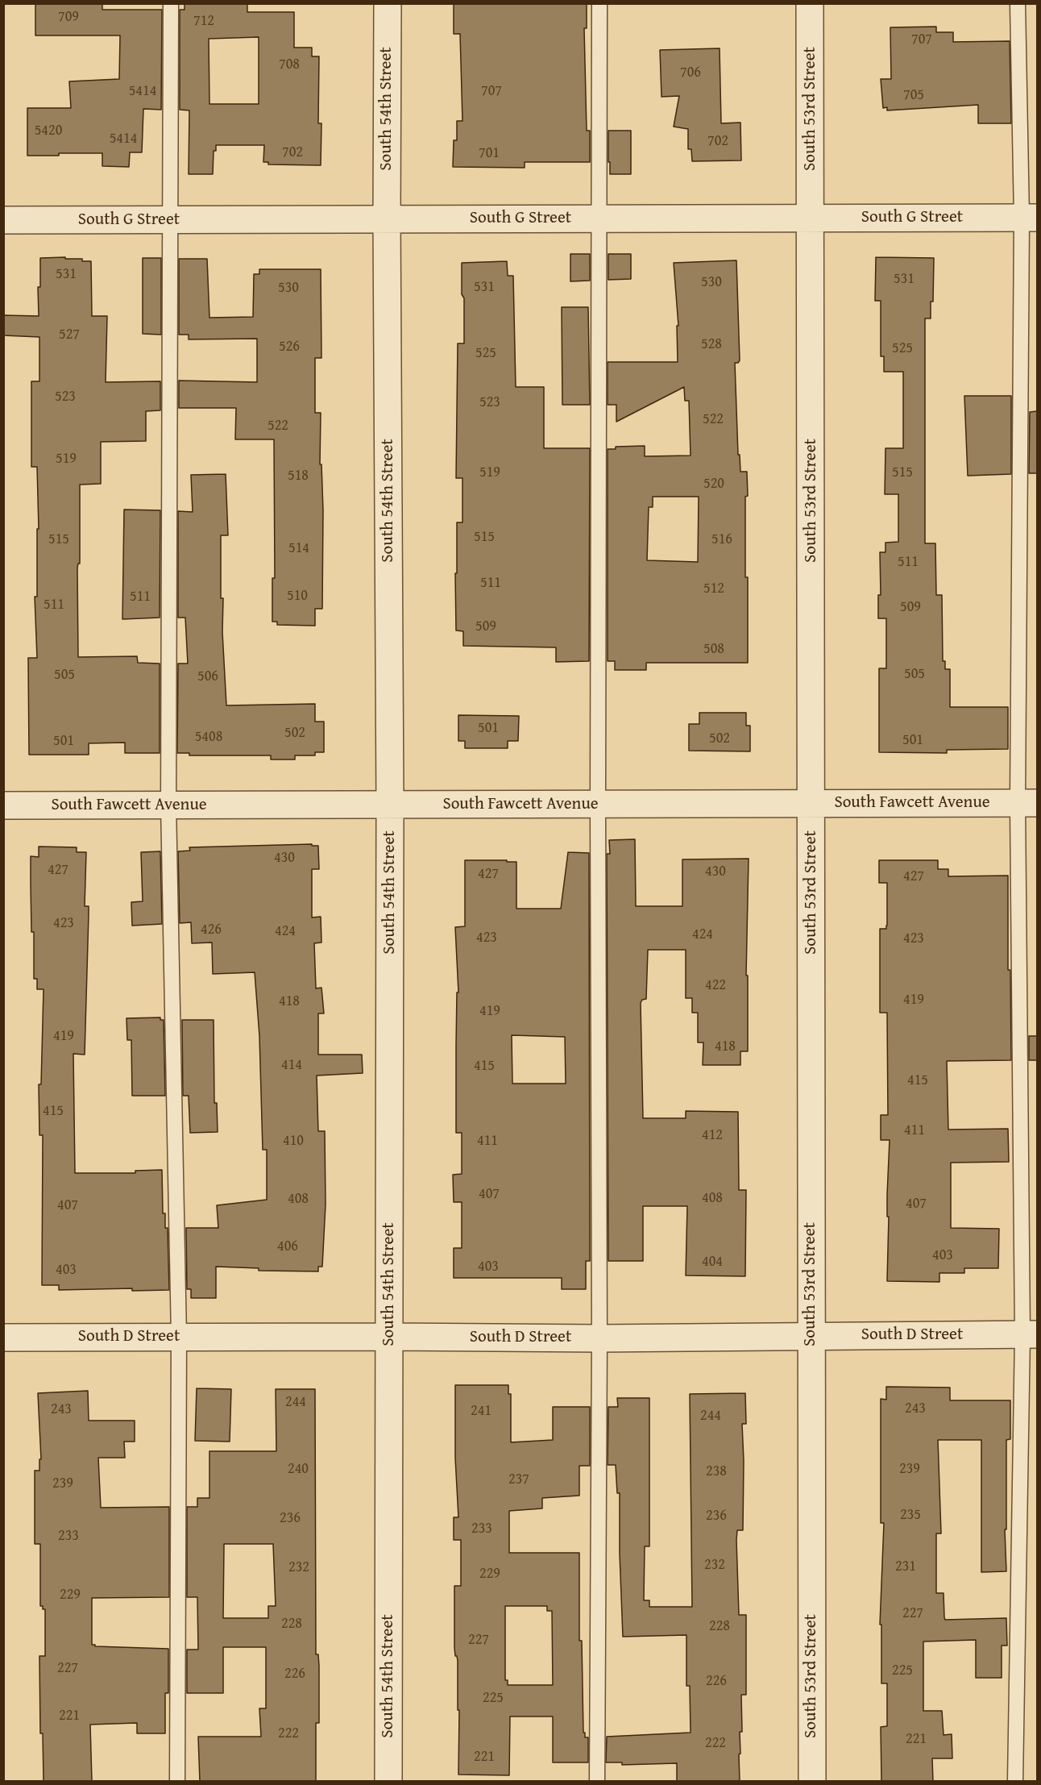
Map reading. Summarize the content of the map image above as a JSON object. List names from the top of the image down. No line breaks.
{"streets":{"street":["South 54th Street","South 53rd Street","South G Street","South Fawcett Avenue","South D Street"]},"crossings":[["South 54th Street","South G Street"],["South 54th Street","South Fawcett Avenue"],["South 54th Street","South D Street"],["South 53rd Street","South G Street"],["South 53rd Street","South Fawcett Avenue"],["South 53rd Street","South D Street"]],"house_numbers":["709","712","707","708","706","5414","707","705","5420","5414","702","702","701","531","531","530","531","530","527","528","526","525","525","523","523","522","522","519","519","515","518","520","515","515","516","514","511","511","512","510","511","511","509","509","508","505","505","506","501","502","5408","502","501","501","430","427","430","427","427","423","426","424","424","423","423","422","419","418","419","419","418","414","415","415","415","411","412","410","411","407","408","408","407","407","406","403","404","403","403","244","243","243","241","244","240","239","238","237","239","235","236","236","233","233","232","231","232","229","229","227","228","228","227","227","225","226","226","225","221","222","221","222","221"]}
